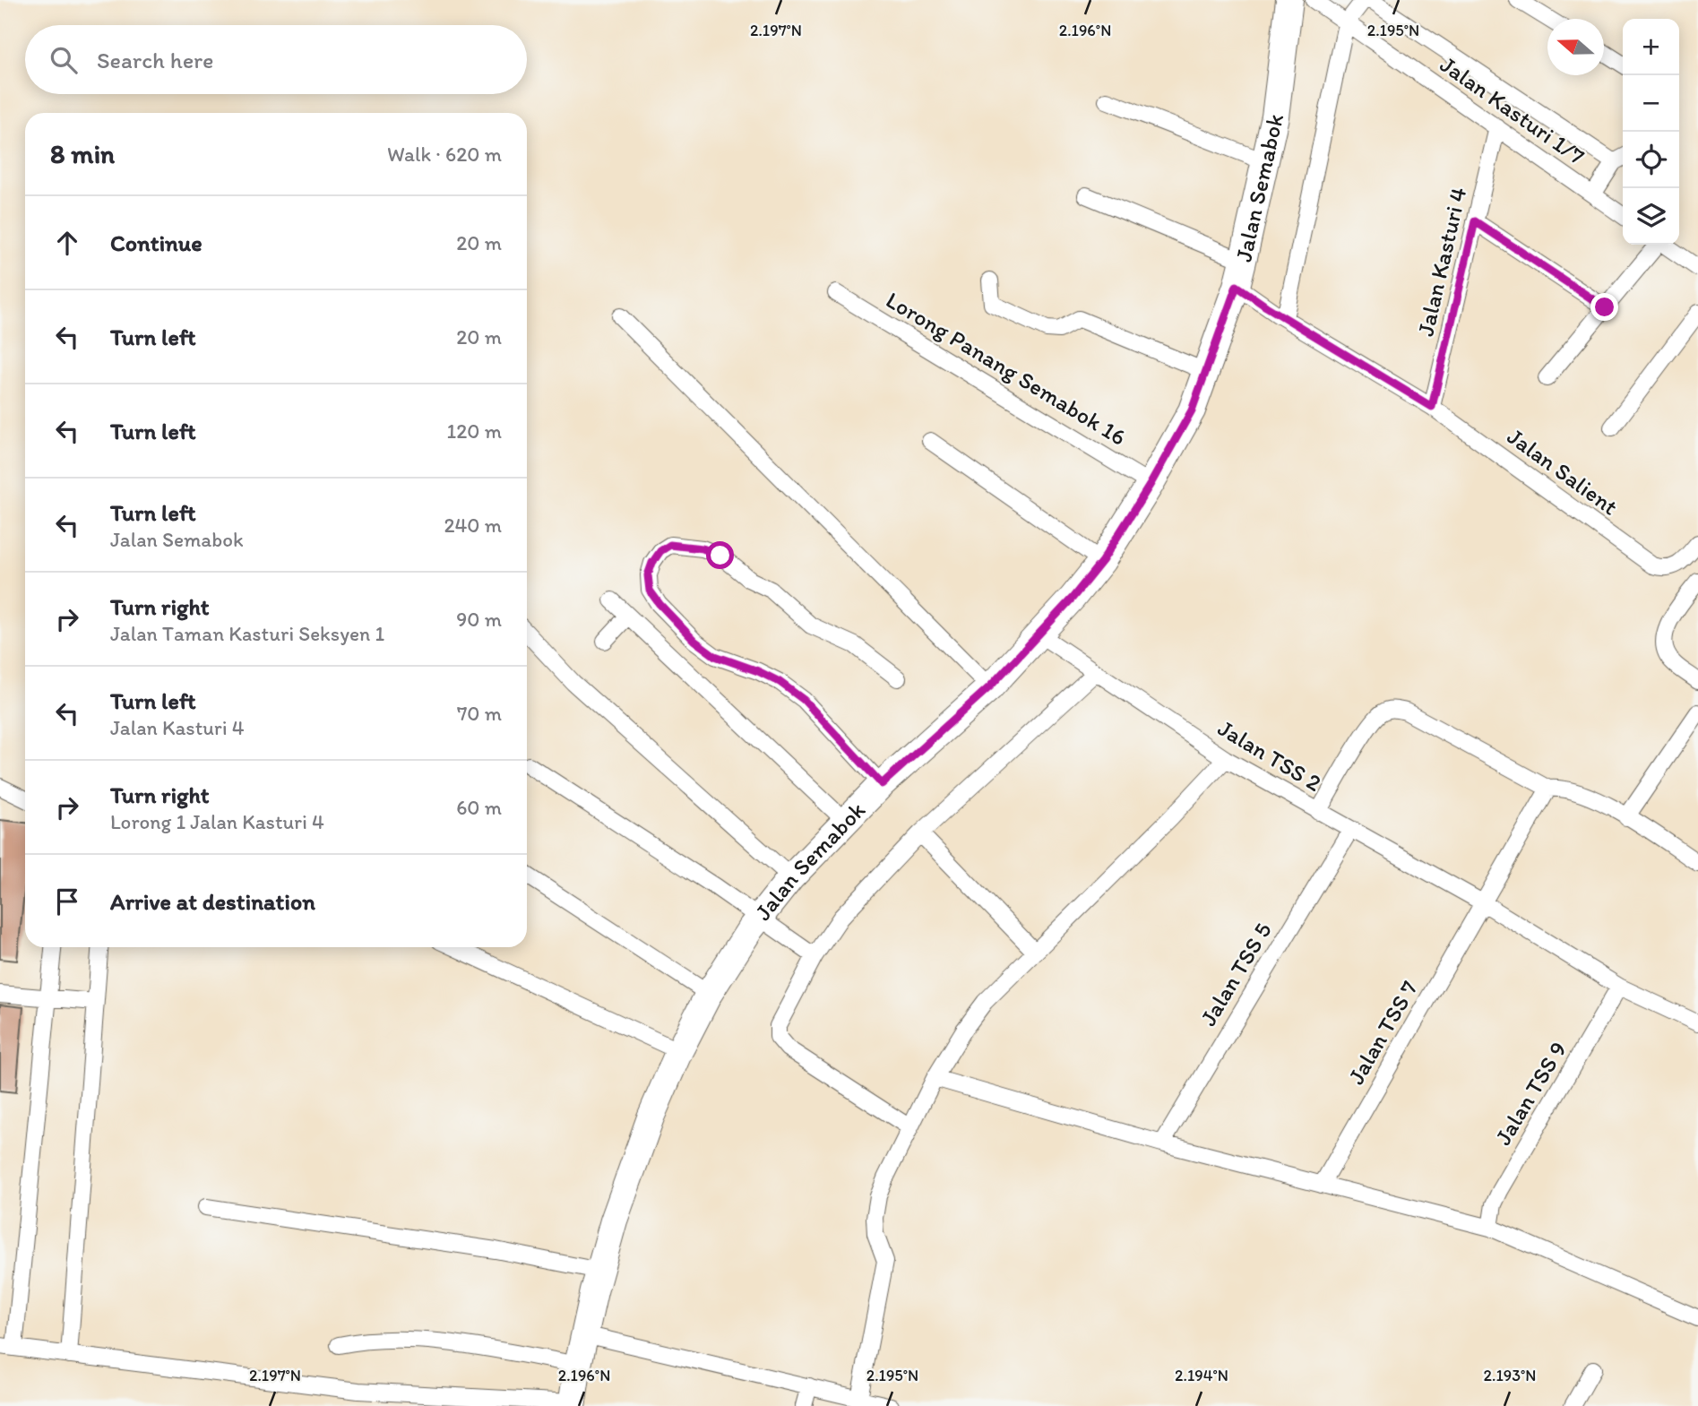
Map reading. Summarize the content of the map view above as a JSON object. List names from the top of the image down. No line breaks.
{"streets":{"main road":["Jalan Semabok"],"street":["Jalan Kasturi 1/7","Jalan Kasturi 4","Lorong Panang Semabok 16","Jalan Salient","Jalan TSS 2","Jalan TSS 5","Jalan TSS 7","Jalan TSS 9"]},"crossings":[["Jalan Kasturi 1/7","Jalan Kasturi 4"],["Jalan Semabok","Lorong Panang Semabok 16"],["Jalan Semabok","Jalan Salient"],["Jalan Semabok","Jalan TSS 2"],["Jalan Kasturi 4","Jalan Salient"],["Jalan TSS 2","Jalan TSS 5"],["Jalan TSS 2","Jalan TSS 7"],["Jalan TSS 2","Jalan TSS 9"]],"north":"left","page":{"map_buttons":["+","−"],"search":"Search here","heading":["8 min","Walk · 620 m"],"list":[["Continue","20 m"],["Turn left","20 m"],["Turn left","120 m"],["Turn left","Jalan Semabok","240 m"],["Turn right","Jalan Taman Kasturi Seksyen 1","90 m"],["Turn left","Jalan Kasturi 4","70 m"],["Turn right","Lorong 1 Jalan Kasturi 4","60 m"],"Arrive at destination"]},"coordinates":["2.197°N","2.196°N","2.195°N","2.194°N","2.193°N"]}
